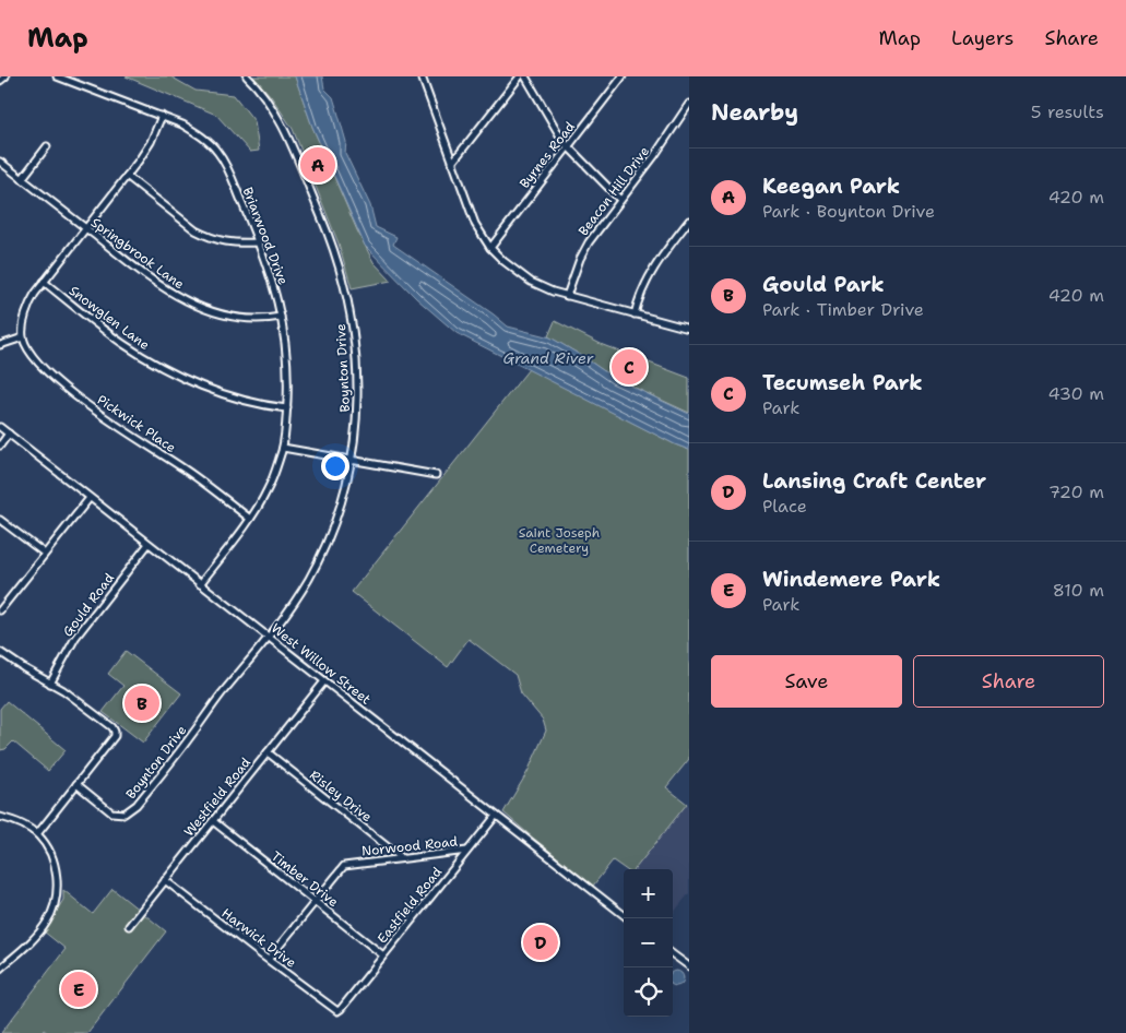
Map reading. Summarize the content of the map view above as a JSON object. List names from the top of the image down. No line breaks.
{"streets":{"street":["Byrnes Road","Beacon Hill Drive","Briarwood Drive","Springbrook Lane","Snowglen Lane","Boynton Drive","Pickwick Place","Gould Road","West Willow Street","Risley Drive","Westfield Road","Norwood Road","Timber Drive","Eastfield Road","Harwick Drive"]},"crossings":[["Briarwood Drive","Springbrook Lane"],["Briarwood Drive","Snowglen Lane"],["Briarwood Drive","Pickwick Place"],["Briarwood Drive","West Willow Street"],["Boynton Drive","West Willow Street"],["Gould Road","West Willow Street"],["West Willow Street","Westfield Road"],["West Willow Street","Eastfield Road"],["Risley Drive","Westfield Road"],["Risley Drive","Norwood Road"],["Westfield Road","Timber Drive"],["Westfield Road","Harwick Drive"],["Norwood Road","Timber Drive"],["Norwood Road","Eastfield Road"],["Norwood Road","Harwick Drive"],["Timber Drive","Eastfield Road"],["Eastfield Road","Harwick Drive"]],"water":["Grand River"],"parks":["Saint Joseph Cemetery"],"page":{"header":"Map","nav":["Map","Layers","Share"],"heading":["Nearby","5 results"],"pins":["A","C","B","D","E"],"list":[{"mark":"A","name":"Keegan Park","note":"Park · Boynton Drive","value":"420 m"},{"mark":"B","name":"Gould Park","note":"Park · Timber Drive","value":"420 m"},{"mark":"C","name":"Tecumseh Park","note":"Park","value":"430 m"},{"mark":"D","name":"Lansing Craft Center","note":"Place","value":"720 m"},{"mark":"E","name":"Windemere Park","note":"Park","value":"810 m"}],"buttons":["Save","Share"],"map_buttons":["+","−"]}}
